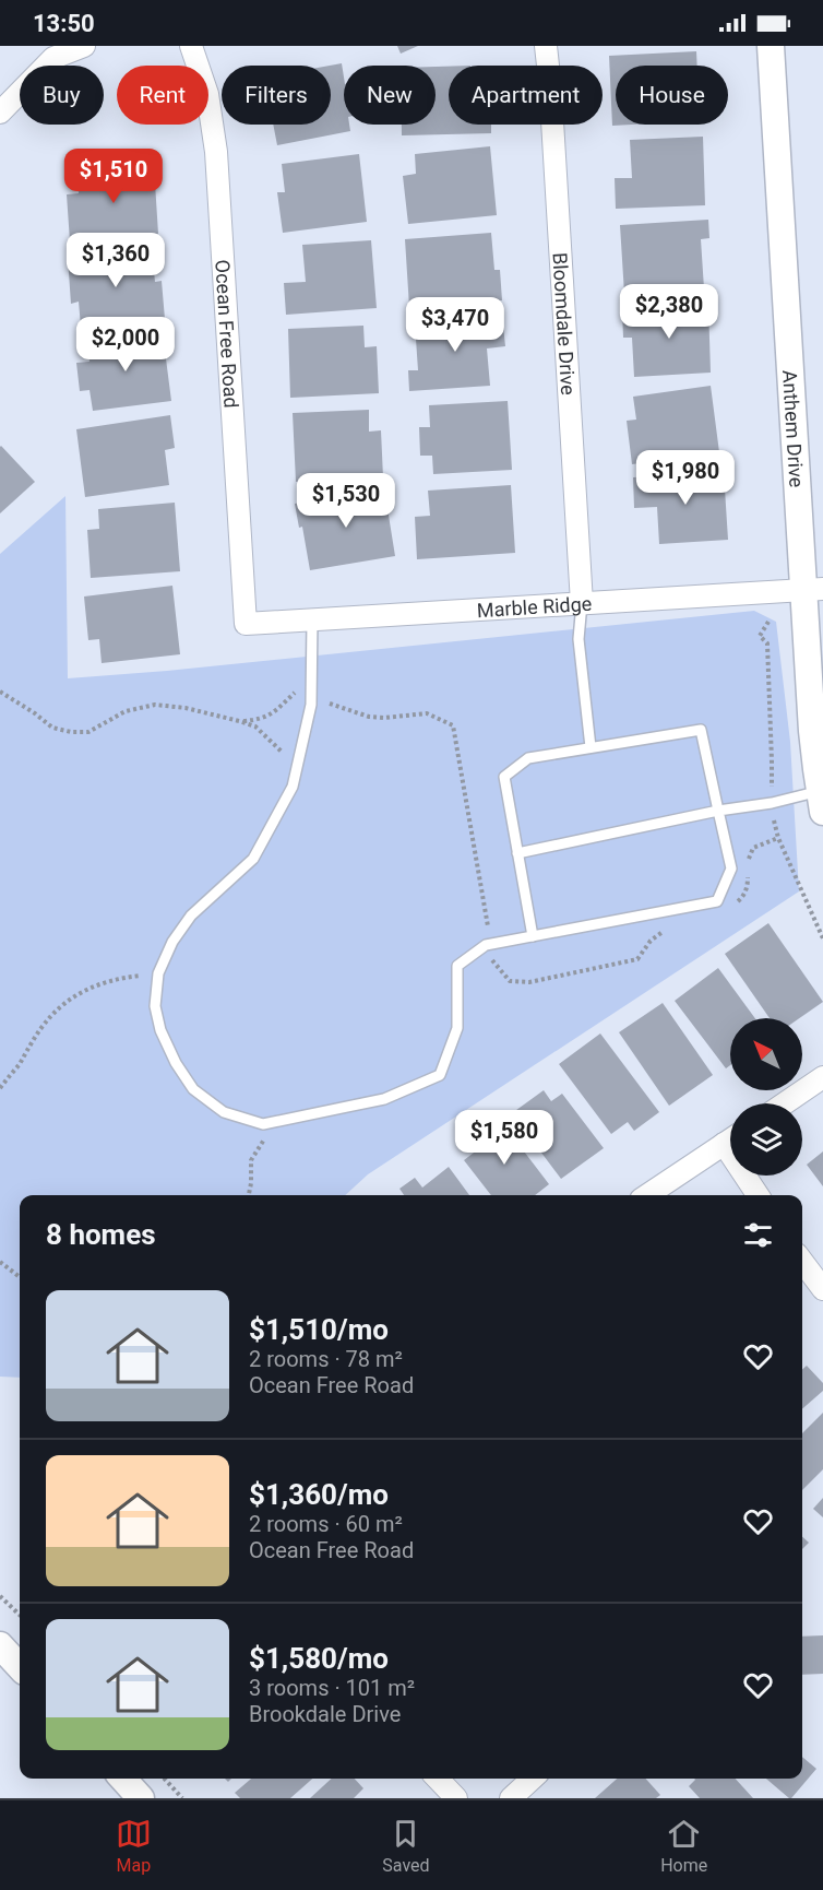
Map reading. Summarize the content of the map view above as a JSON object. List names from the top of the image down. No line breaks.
{"streets":{"street":["Bloomdale Drive","Ocean Free Road","Anthem Drive","Marble Ridge"]},"crossings":[["Bloomdale Drive","Marble Ridge"],["Ocean Free Road","Marble Ridge"],["Anthem Drive","Marble Ridge"]],"north":"top left","page":{"status":"13:50","chip":["Buy","Rent","Filters","New","Apartment","House"],"price":["$1,510","$1,360","$2,380","$3,470","$2,000","$1,980","$1,530","$1,580"],"heading":"8 homes","list":[{"name":"$1,510/mo","note":"2 rooms · 78 m² · Ocean Free Road"},{"name":"$1,360/mo","note":"2 rooms · 60 m² · Ocean Free Road"},{"name":"$1,580/mo","note":"3 rooms · 101 m² · Brookdale Drive"}],"tabs":["Map","Saved","Home"]}}
